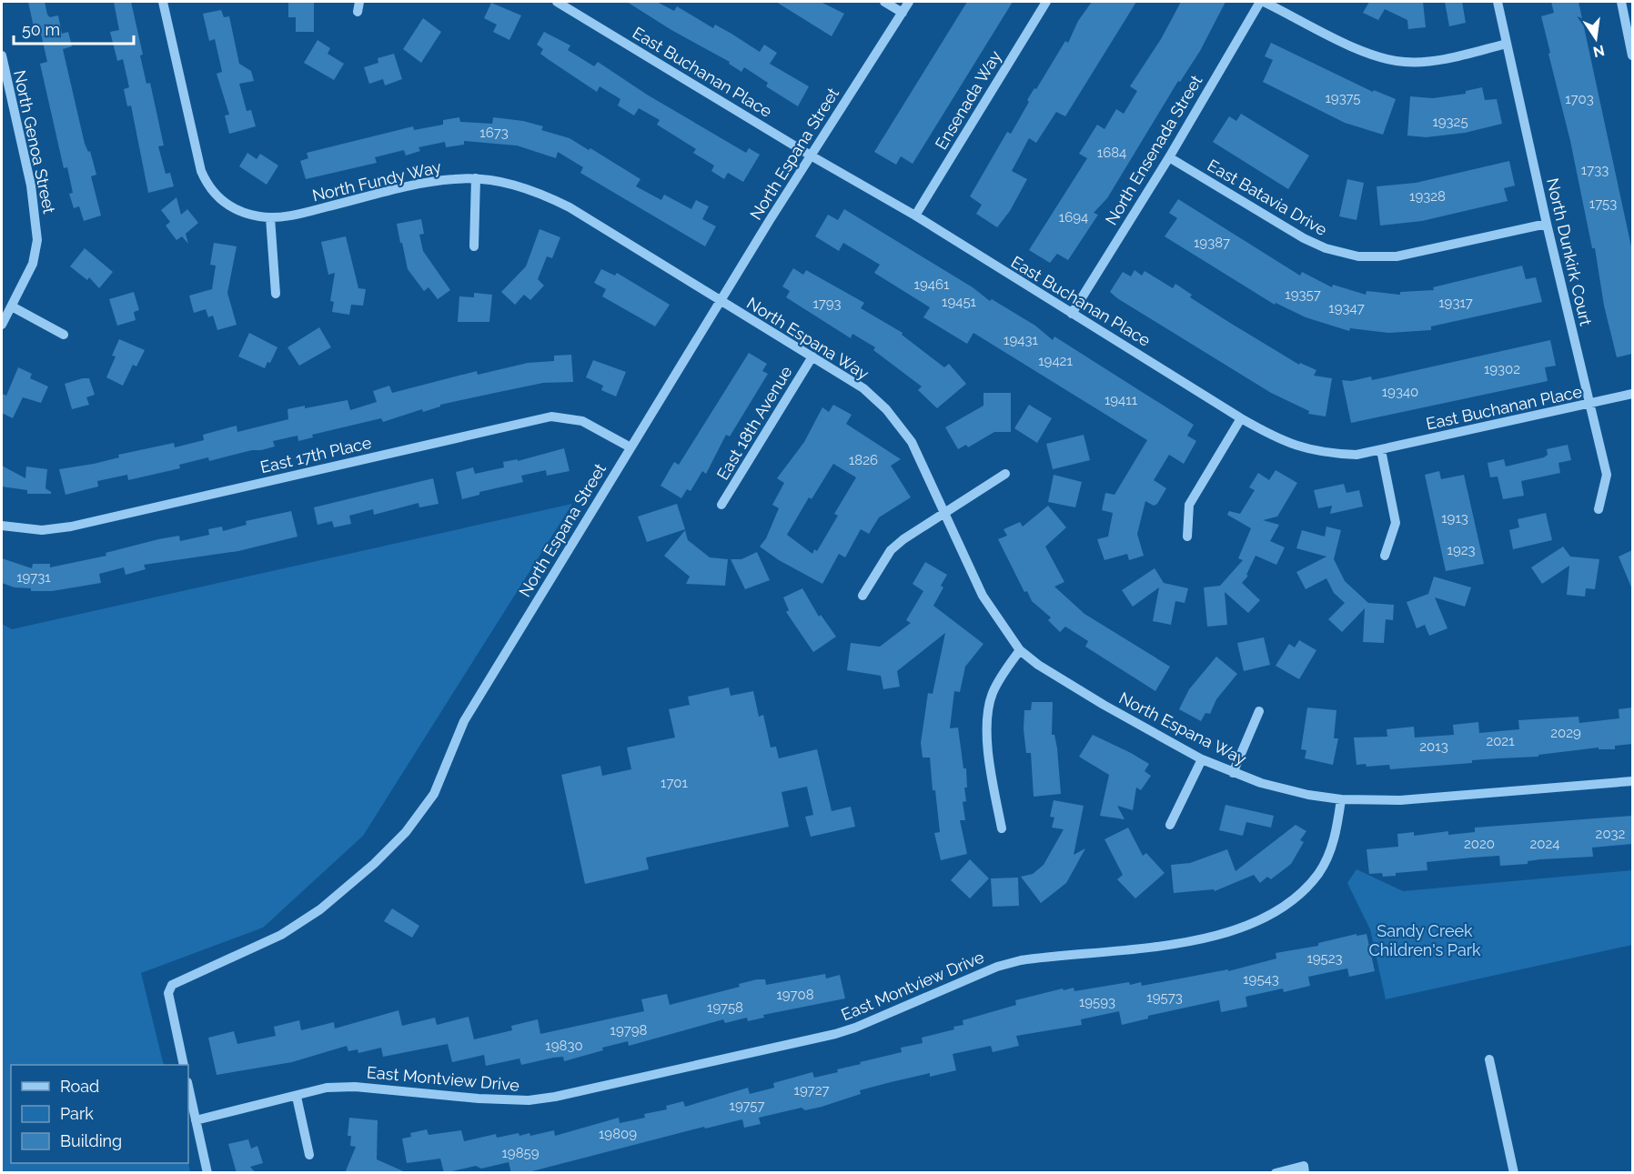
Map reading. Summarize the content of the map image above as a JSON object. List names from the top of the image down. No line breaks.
{"streets":{"street":["East Buchanan Place","Ensenada Way","North Genoa Street","North Ensenada Street","North Espana Street","North Fundy Way","East Batavia Drive","North Dunkirk Court","North Espana Way","East 18th Avenue","East 17th Place","East Montview Drive"]},"crossings":[["East Buchanan Place","Ensenada Way"],["East Buchanan Place","North Ensenada Street"],["East Buchanan Place","North Espana Street"],["East Buchanan Place","North Dunkirk Court"],["North Ensenada Street","East Batavia Drive"],["North Espana Street","North Fundy Way"],["North Espana Street","North Espana Way"],["North Espana Street","East 17th Place"],["North Fundy Way","North Espana Way"],["East Batavia Drive","North Dunkirk Court"],["North Espana Way","East 18th Avenue"],["North Espana Way","East Montview Drive"]],"parks":["Sandy Creek Children's Park"],"house_numbers":["19375","1703","19325","1673","1684","1733","19328","1753","1694","19387","19461","19357","19451","19317","1793","19347","19431","19421","19302","19340","19411","1826","1913","1923","19731","2029","2021","2013","1701","2032","2020","2024","19523","19543","19708","19573","19593","19758","19798","19830","19727","19757","19809","19859"],"legend":["Road","Park","Building"],"scale_bar":"50 m","north":"bottom"}
